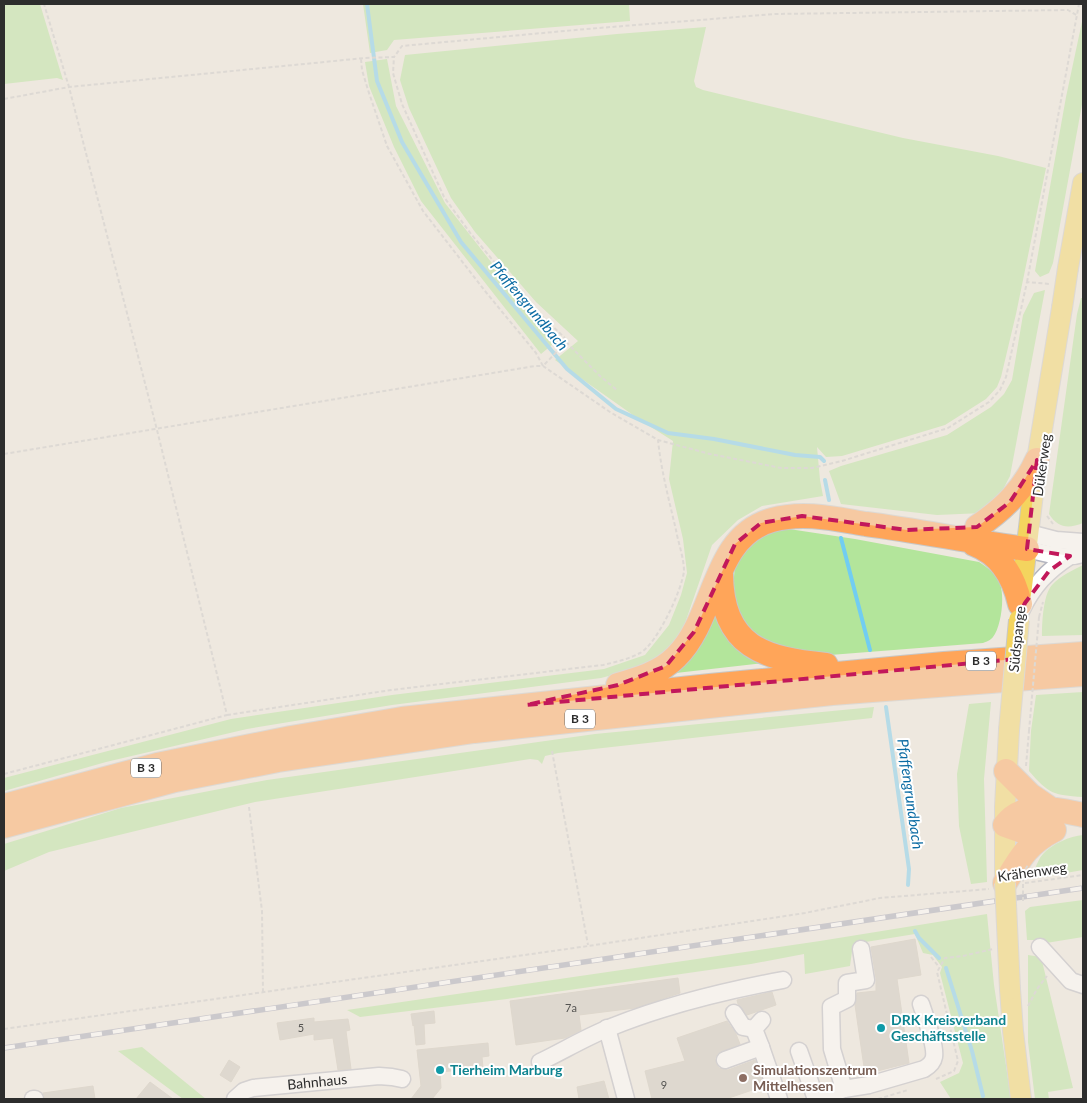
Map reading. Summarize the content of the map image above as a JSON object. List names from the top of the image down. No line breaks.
{"streets":{"highway":["B 3"],"main road":["Südspange"],"street":["Bahnhaus"],"path":["Dükerweg","Krähenweg"]},"crossings":[["Südspange","B 3"]],"water":["Pfaffengrundbach"],"places":["DRK Kreisverband Geschäftsstelle","Tierheim Marburg","Simulationszentrum Mittelhessen"],"house_numbers":["7a","5","9"]}
